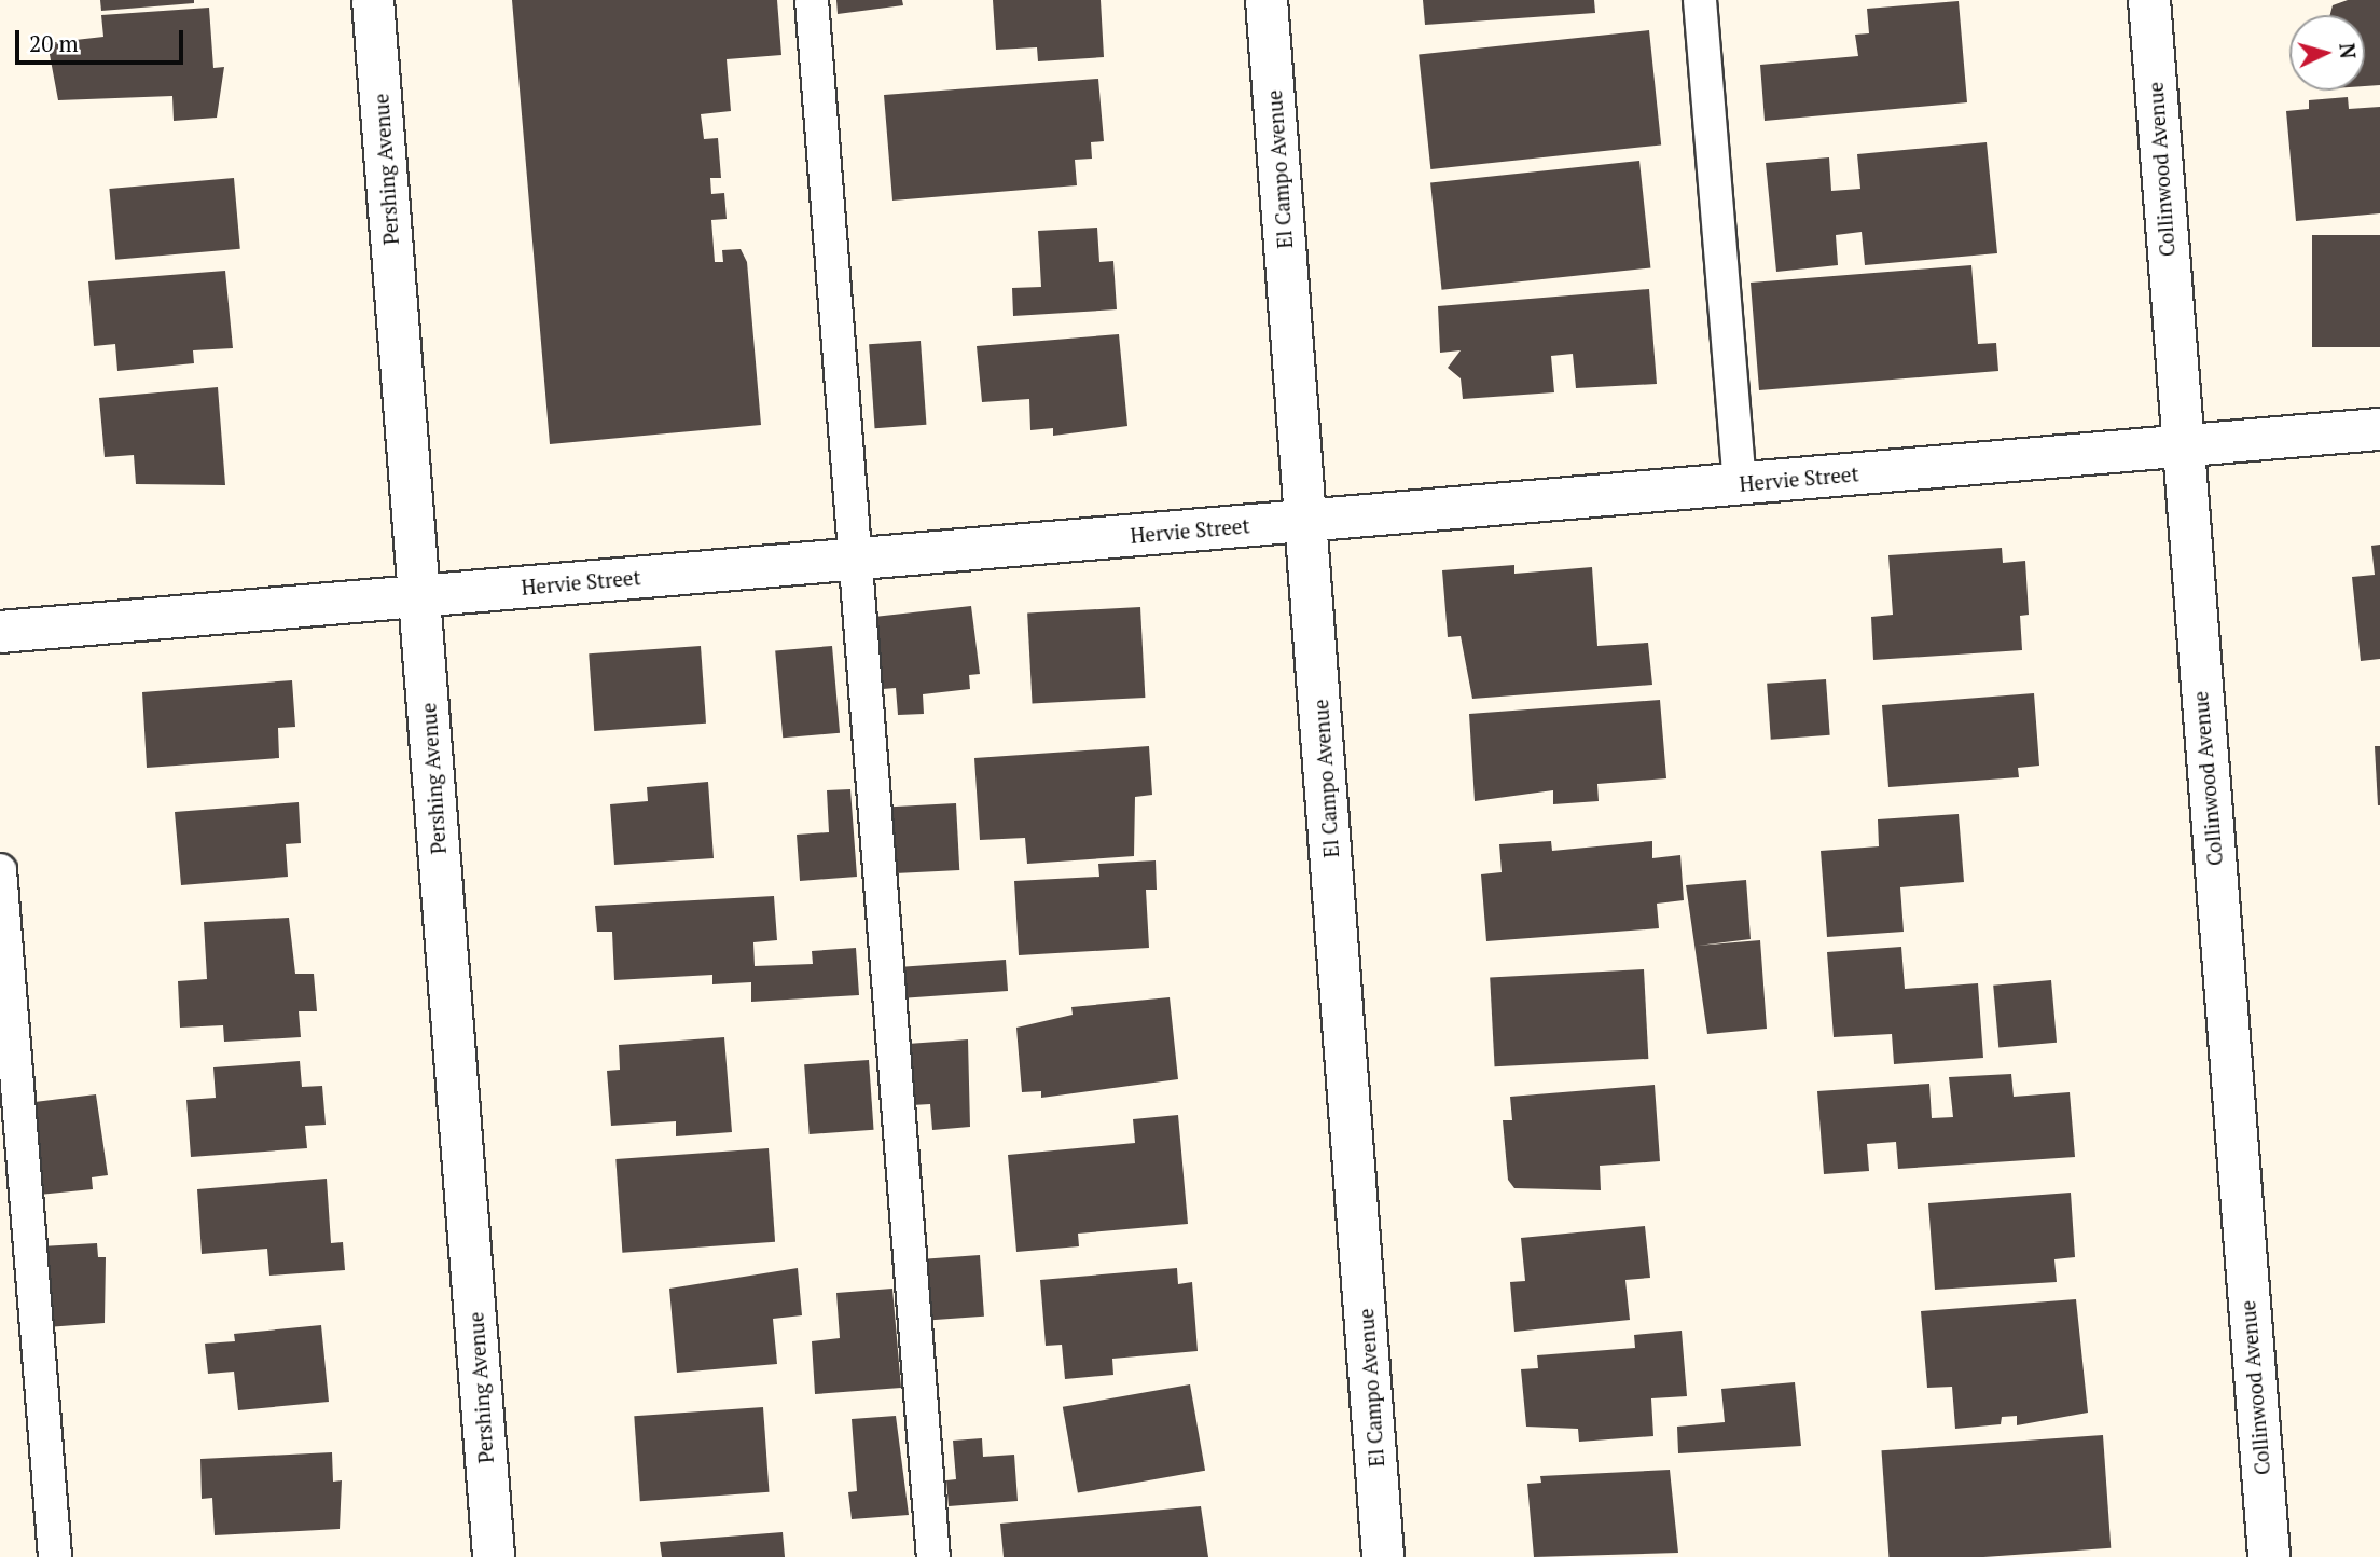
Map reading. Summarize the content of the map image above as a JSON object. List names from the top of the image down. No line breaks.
{"streets":{"street":["Pershing Avenue","El Campo Avenue","Collinwood Avenue","Hervie Street"]},"crossings":[["Pershing Avenue","Hervie Street"],["El Campo Avenue","Hervie Street"],["Collinwood Avenue","Hervie Street"]],"scale_bar":"20 m","north":"right"}
